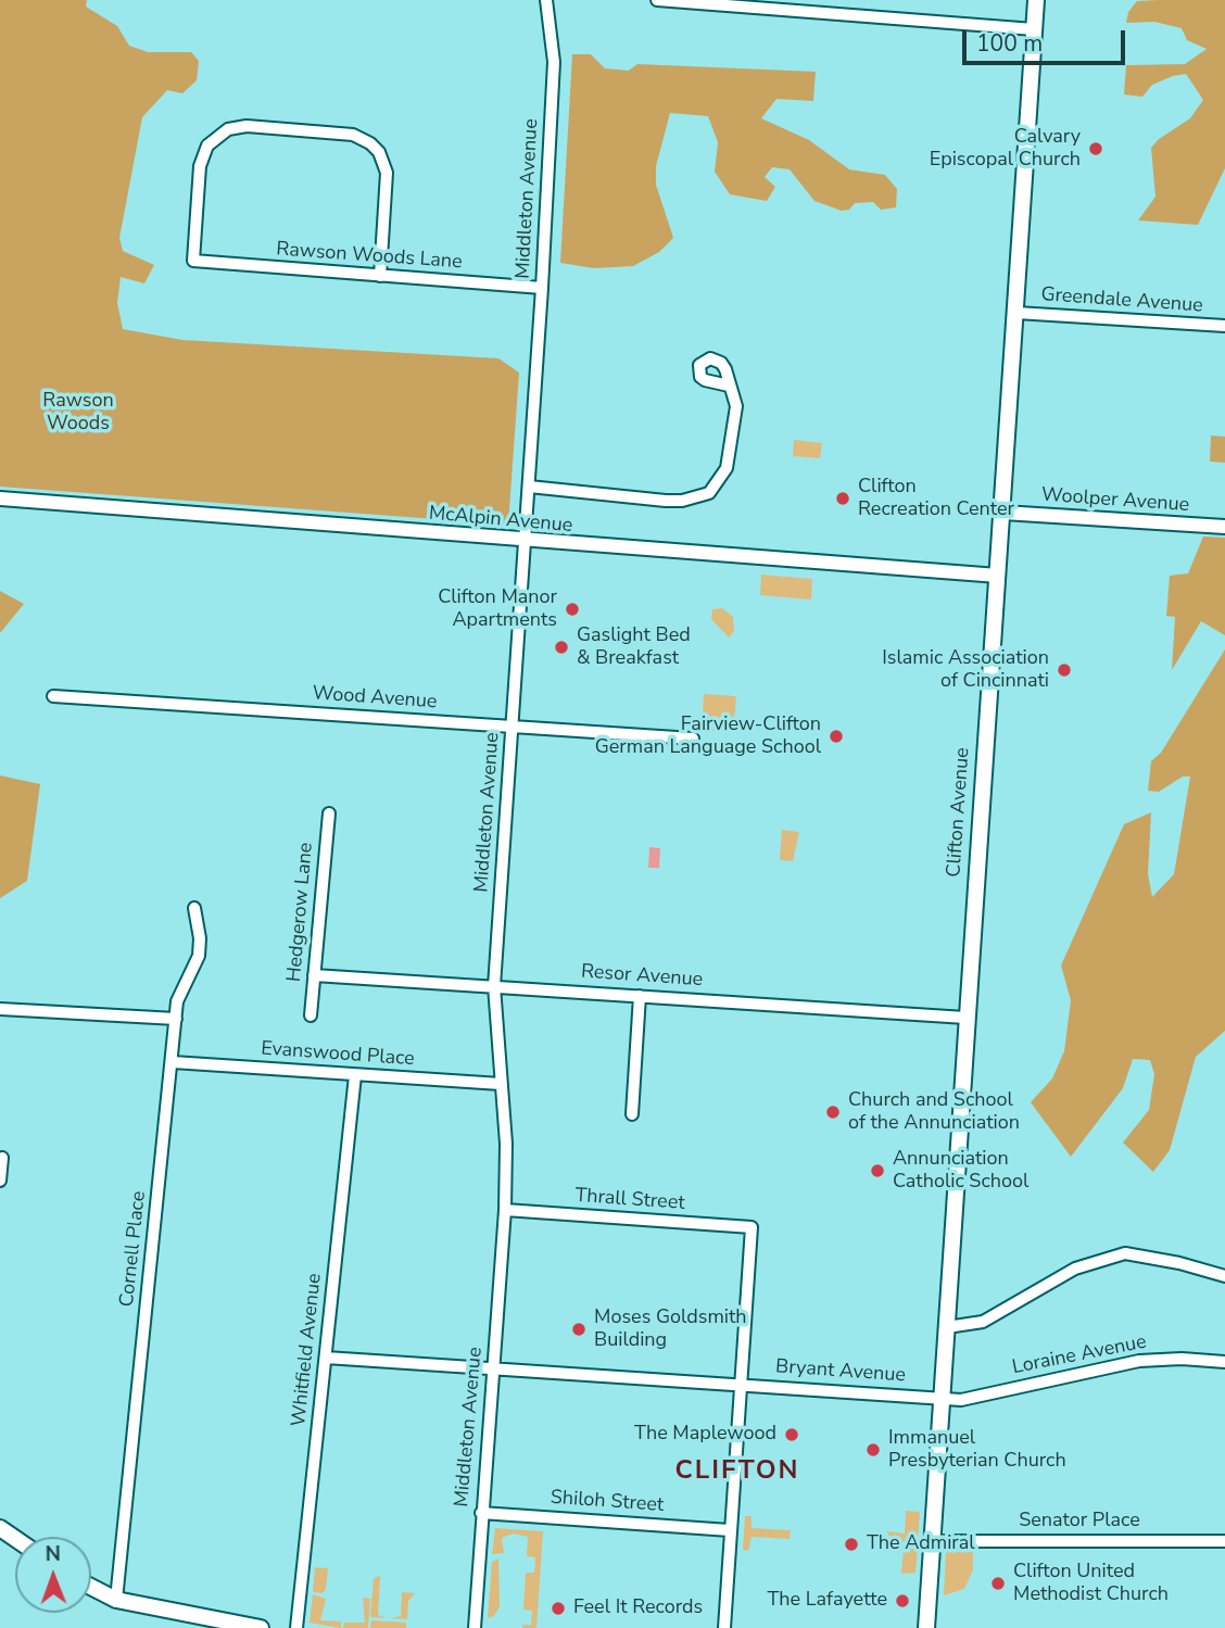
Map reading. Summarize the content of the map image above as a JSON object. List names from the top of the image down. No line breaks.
{"streets":{"main road":["Clifton Avenue"],"street":["Middleton Avenue","Rawson Woods Lane","Greendale Avenue","Woolper Avenue","McAlpin Avenue","Wood Avenue","Hedgerow Lane","Resor Avenue","Evanswood Place","Thrall Street","Cornell Place","Whitfield Avenue","Loraine Avenue","Bryant Avenue","Shiloh Street","Senator Place"]},"crossings":[["Middleton Avenue","Rawson Woods Lane"],["Middleton Avenue","McAlpin Avenue"],["Middleton Avenue","Wood Avenue"],["Middleton Avenue","Resor Avenue"],["Middleton Avenue","Evanswood Place"],["Middleton Avenue","Thrall Street"],["Middleton Avenue","Bryant Avenue"],["Middleton Avenue","Shiloh Street"],["Greendale Avenue","Clifton Avenue"],["Woolper Avenue","Clifton Avenue"],["McAlpin Avenue","Clifton Avenue"],["Clifton Avenue","Resor Avenue"],["Clifton Avenue","Loraine Avenue"],["Clifton Avenue","Bryant Avenue"],["Clifton Avenue","Senator Place"],["Hedgerow Lane","Resor Avenue"],["Evanswood Place","Cornell Place"],["Evanswood Place","Whitfield Avenue"],["Thrall Street","Bryant Avenue"],["Whitfield Avenue","Bryant Avenue"],["Loraine Avenue","Bryant Avenue"]],"districts":["CLIFTON"],"parks":["Rawson Woods"],"places":["Calvary Episcopal Church","Clifton Recreation Center","Clifton Manor Apartments","Gaslight Bed & Breakfast","Islamic Association of Cincinnati","Fairview-Clifton German Language School","Church and School of the Annunciation","Annunciation Catholic School","Moses Goldsmith Building","The Maplewood","Immanuel Presbyterian Church","The Admiral","Clifton United Methodist Church","The Lafayette","Feel It Records"],"scale_bar":"100 m","north":"top"}
